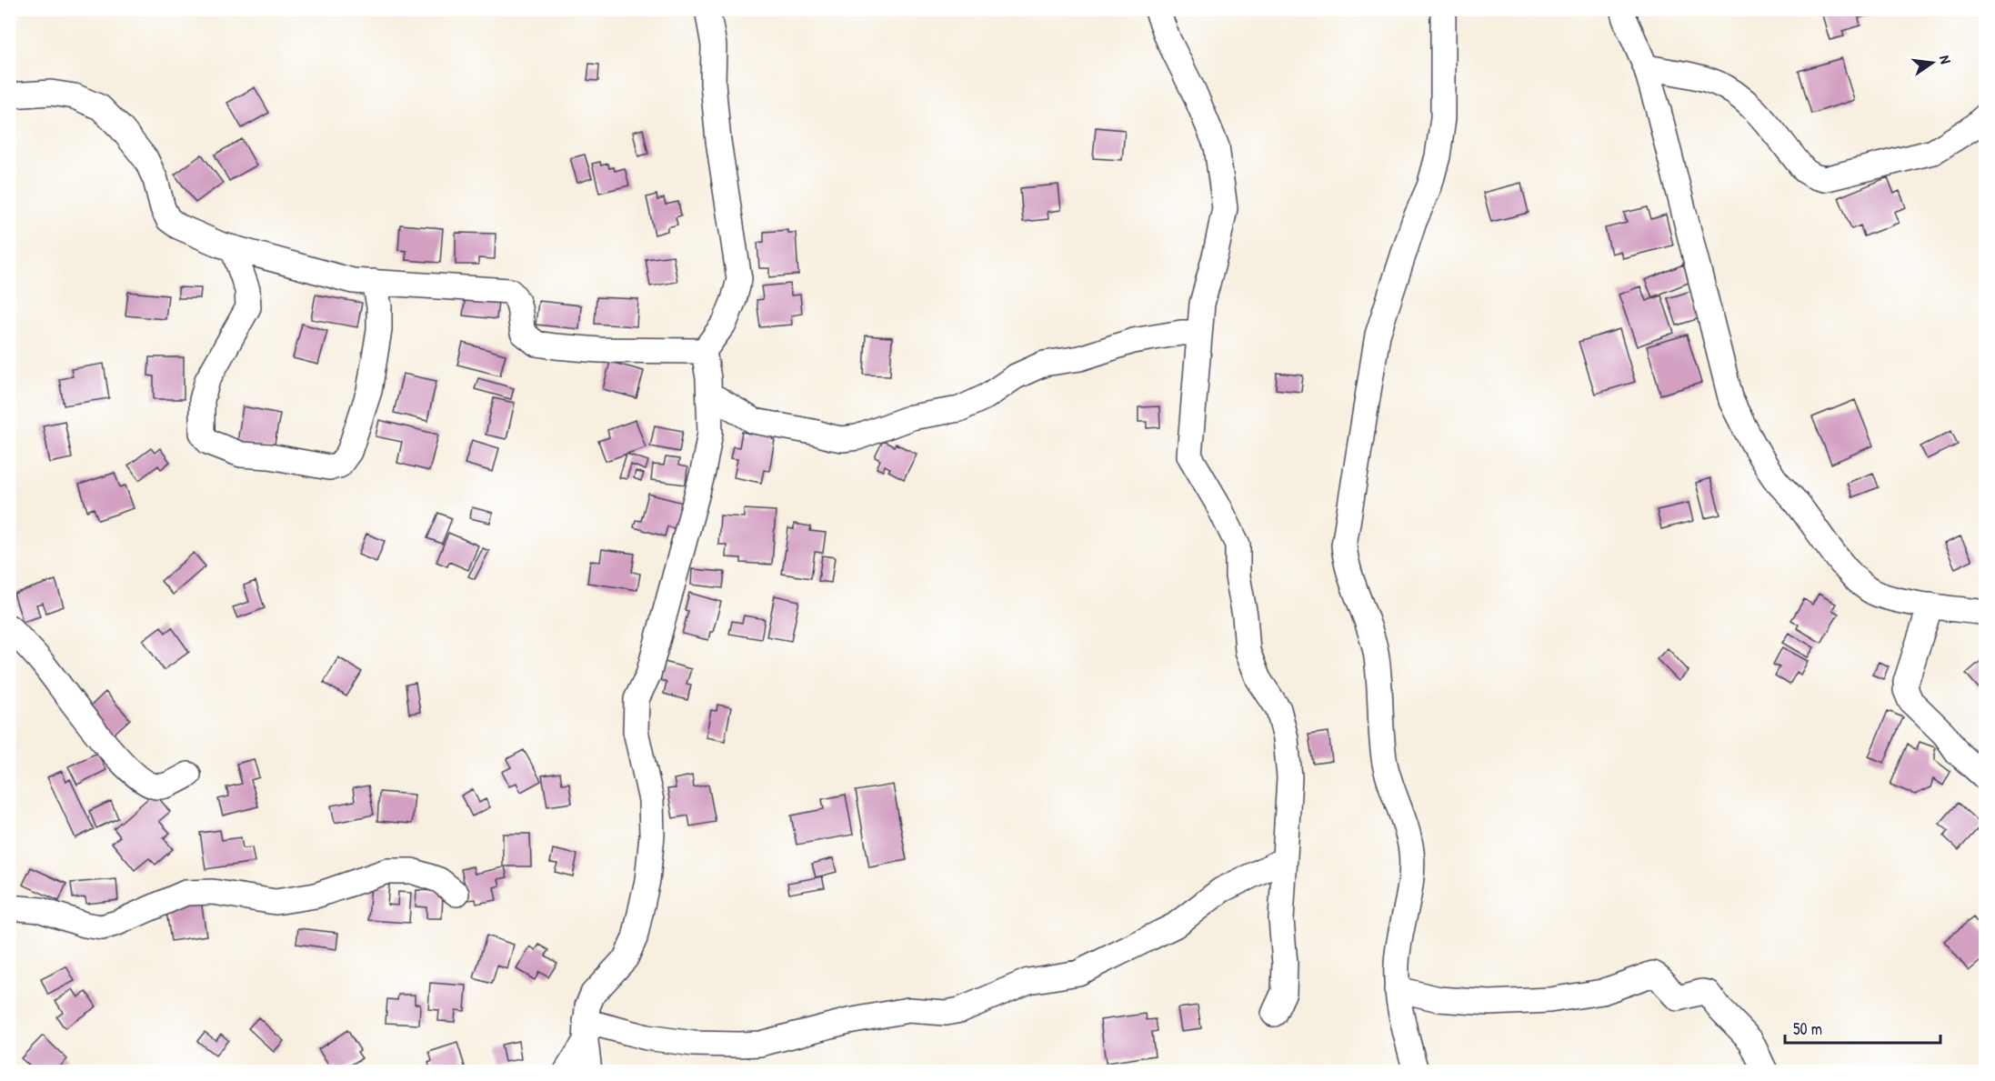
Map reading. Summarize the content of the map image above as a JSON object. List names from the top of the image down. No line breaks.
{"scale_bar":"50 m","north":"right"}
